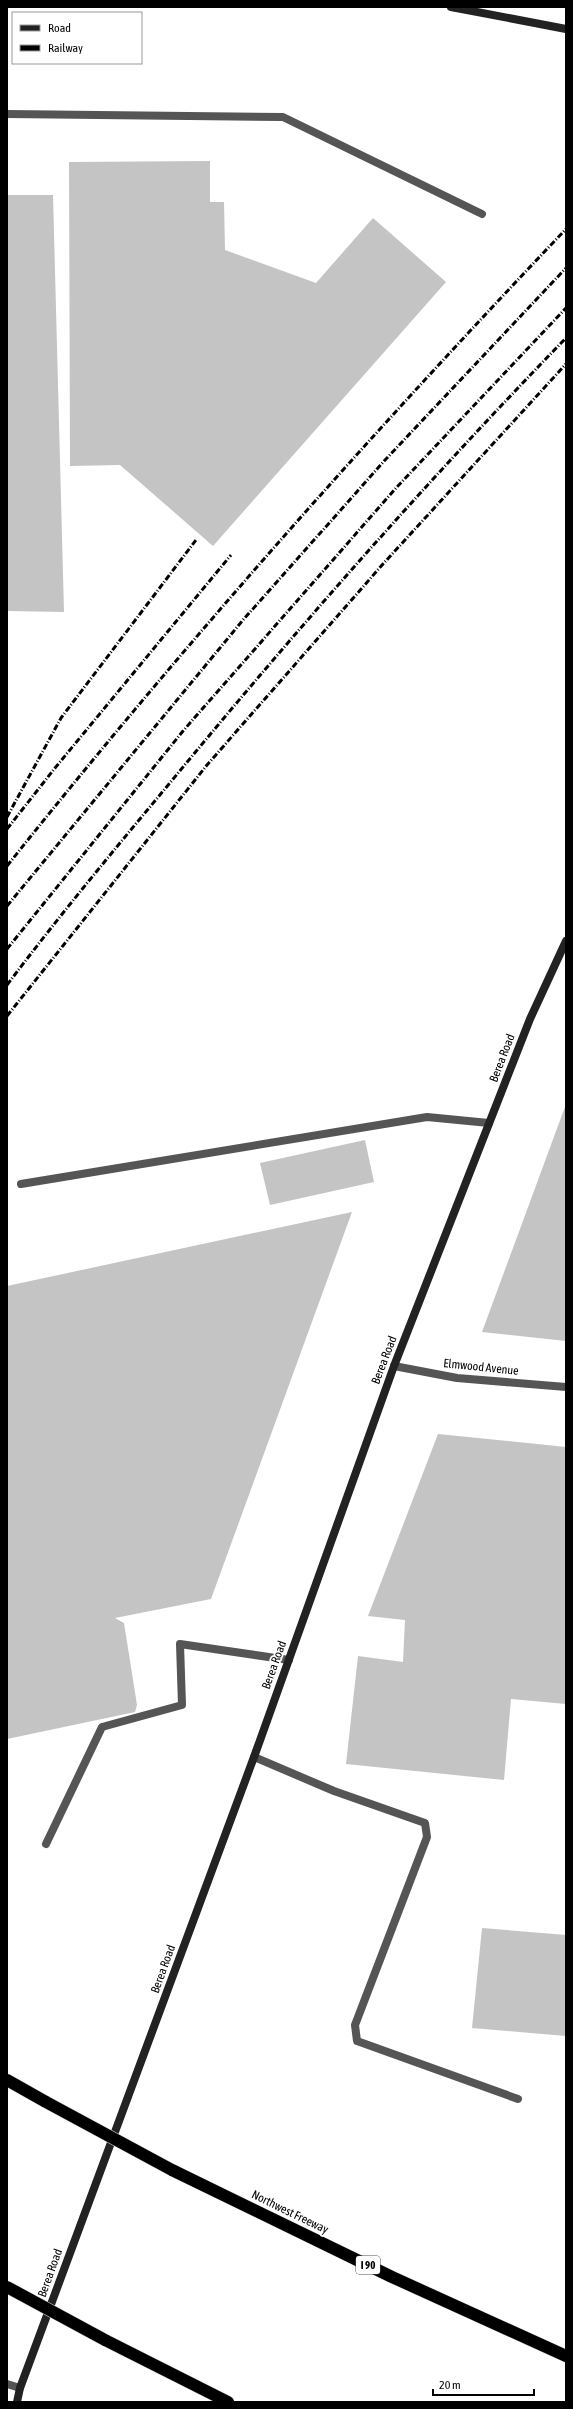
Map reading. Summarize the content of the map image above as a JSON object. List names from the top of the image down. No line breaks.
{"streets":{"highway":["Northwest Freeway","I 90"],"main road":["Berea Road"],"street":["Elmwood Avenue"]},"crossings":[["Berea Road","Elmwood Avenue"]],"legend":["Road","Railway"],"scale_bar":"20 m"}
